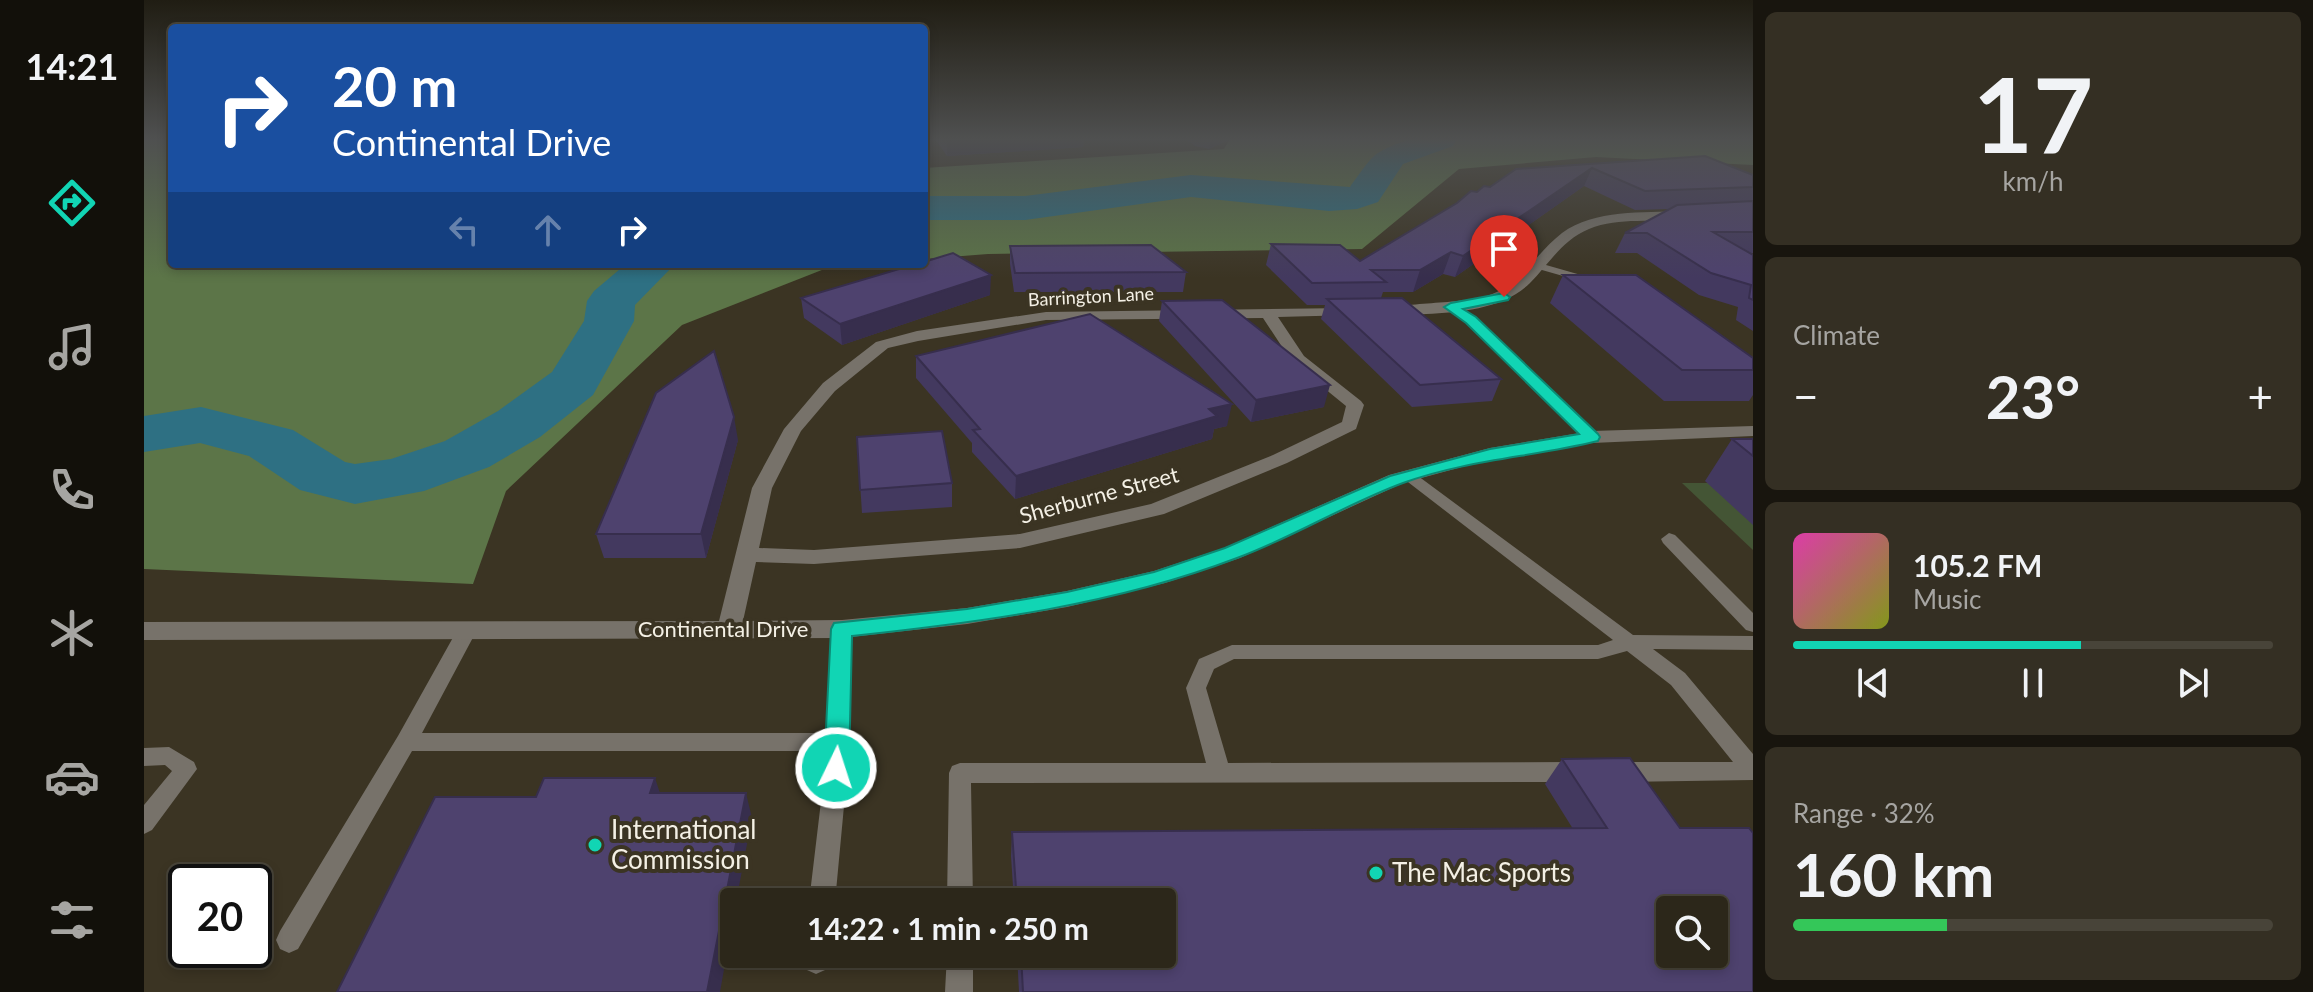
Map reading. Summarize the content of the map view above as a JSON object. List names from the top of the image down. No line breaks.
{"streets":{"street":["Barrington Lane","Sherburne Street","Continental Drive"]},"crossings":[["Barrington Lane","Sherburne Street"],["Barrington Lane","Continental Drive"]],"places":["International Commission","The Mac Sports"],"page":{"tabs":"14:21","tile":[["17","km/h"],"Climate",["Range · 32%","160 km"]],"turn":["20 m","Continental Drive"],"heat":["−","23°","+"],"song":["105.2 FM","Music"],"limit":"20","trip":"14:22 · 1 min · 250 m"}}
